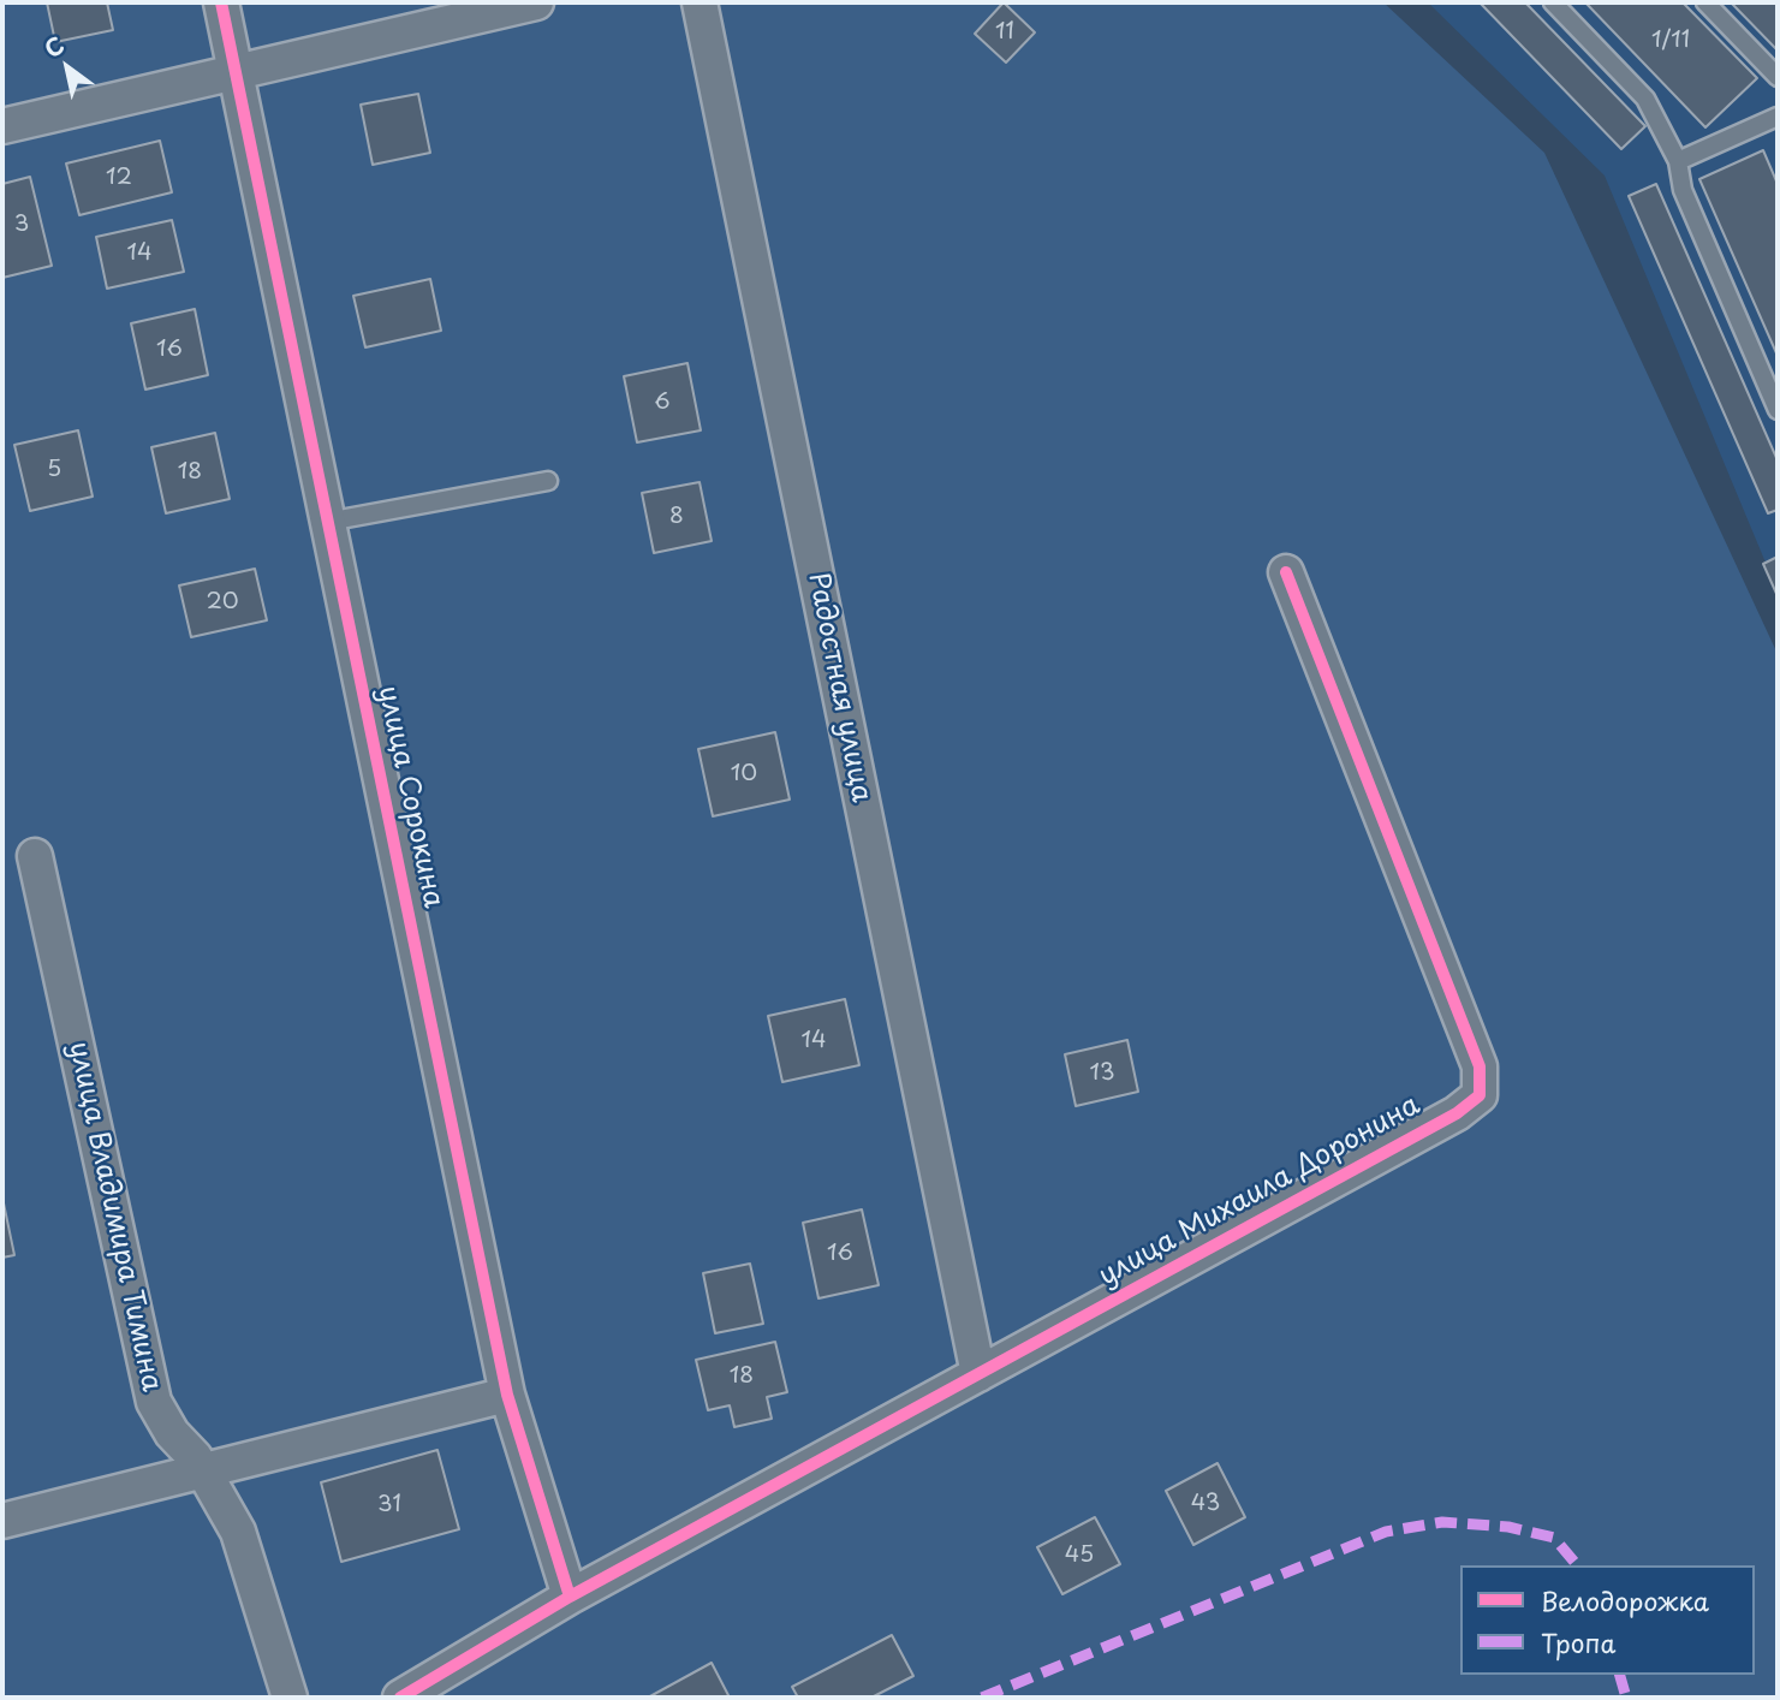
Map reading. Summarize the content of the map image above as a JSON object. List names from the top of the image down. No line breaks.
{"streets":{"street":["Радостная улица","улица Сорокина","улица Михаила Доронина","улица Владимира Тимина"]},"crossings":[["Радостная улица","улица Михаила Доронина"],["улица Сорокина","улица Михаила Доронина"]],"house_numbers":["11","1/11","12","3","14","16","6","5","18","8","20","10","14","13","16","18","43","31","45"],"legend":["Велодорожка","Тропа"],"north":"top left"}
